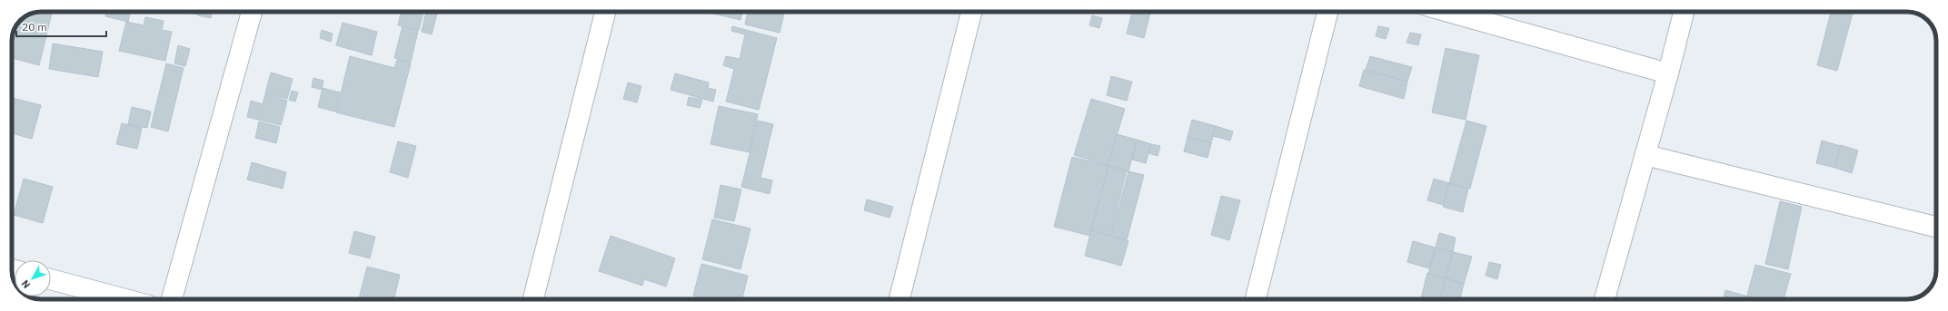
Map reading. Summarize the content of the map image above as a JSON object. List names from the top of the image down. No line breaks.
{"scale_bar":"20 m","north":"bottom left"}
